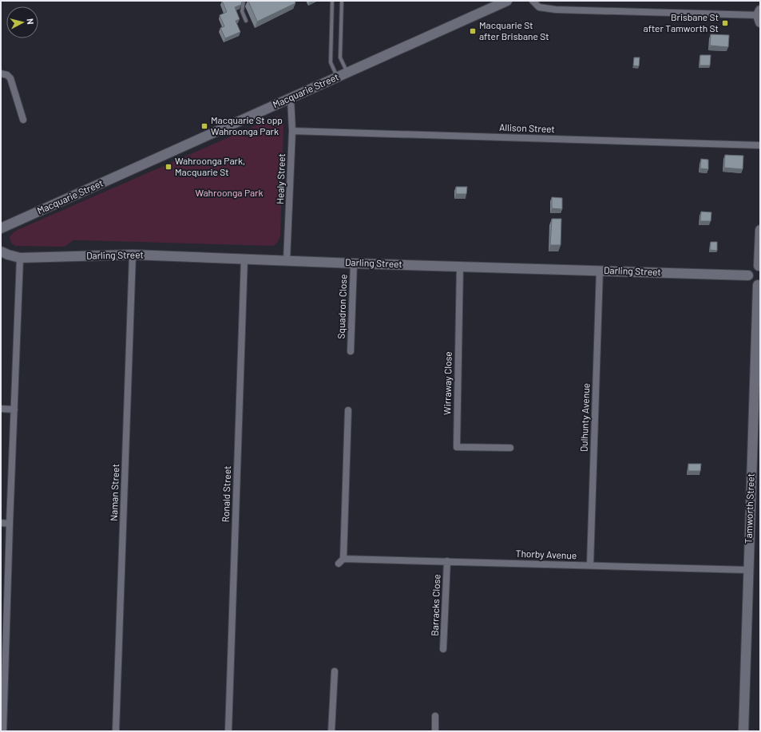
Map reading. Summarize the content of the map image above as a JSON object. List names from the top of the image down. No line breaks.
{"streets":{"street":["Macquarie Street","Allison Street","Healy Street","Darling Street","Squadron Close","Wirraway Close","Dulhunty Avenue","Naman Street","Ronald Street","Tamworth Street","Thorby Avenue","Barracks Close"]},"crossings":[["Macquarie Street","Healy Street"],["Allison Street","Healy Street"],["Healy Street","Darling Street"],["Darling Street","Squadron Close"],["Darling Street","Wirraway Close"],["Darling Street","Dulhunty Avenue"],["Darling Street","Naman Street"],["Darling Street","Ronald Street"],["Dulhunty Avenue","Thorby Avenue"],["Tamworth Street","Thorby Avenue"],["Thorby Avenue","Barracks Close"]],"parks":["Wahroonga Park"],"places":{"transit":["Brisbane St after Tamworth St","Macquarie St after Brisbane St","Macquarie St opp Wahroonga Park","Wahroonga Park, Macquarie St"]},"north":"right"}
